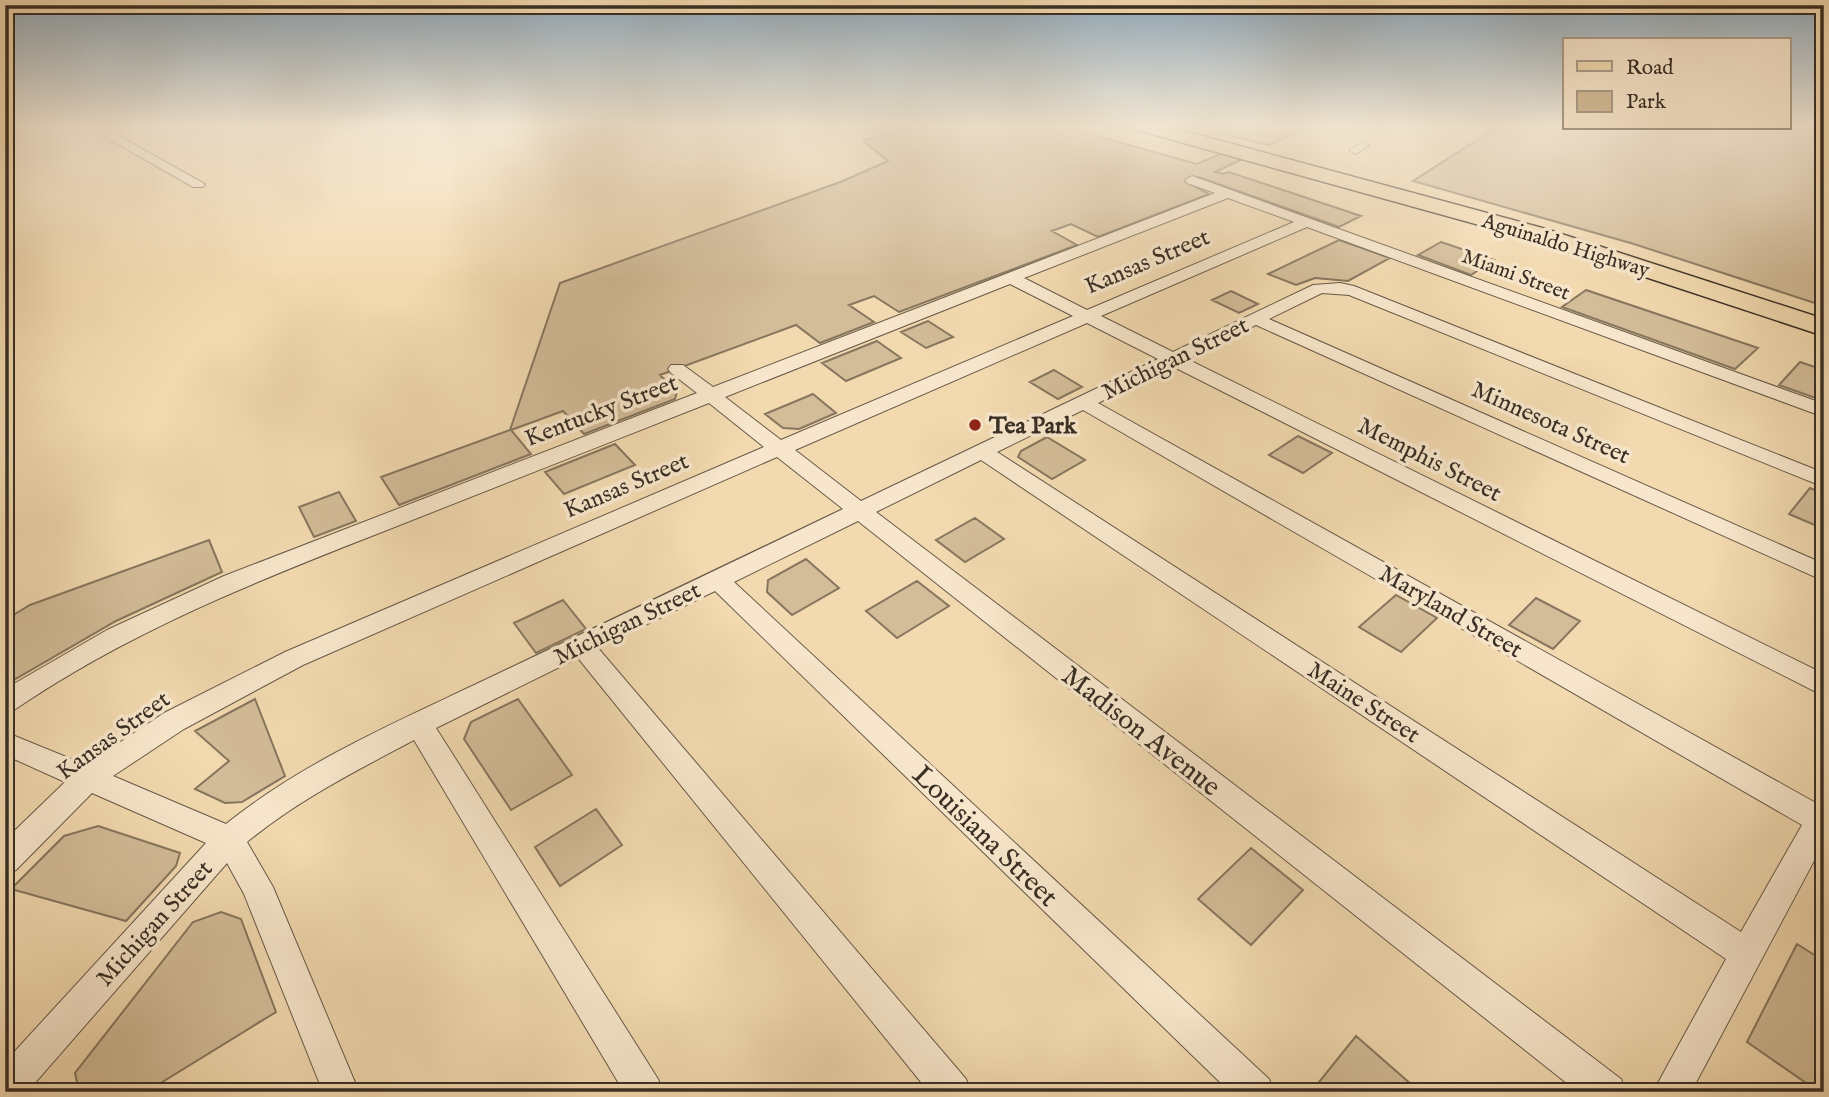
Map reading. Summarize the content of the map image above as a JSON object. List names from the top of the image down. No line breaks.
{"streets":{"main road":["Aguinaldo Highway"],"street":["Kansas Street","Miami Street","Michigan Street","Kentucky Street","Minnesota Street","Memphis Street","Maryland Street","Maine Street","Madison Avenue","Louisiana Street"]},"crossings":[["Kansas Street","Miami Street"],["Kansas Street","Memphis Street"],["Kansas Street","Madison Avenue"],["Miami Street","Kentucky Street"],["Michigan Street","Minnesota Street"],["Michigan Street","Memphis Street"],["Michigan Street","Maryland Street"],["Michigan Street","Maine Street"],["Michigan Street","Madison Avenue"],["Michigan Street","Louisiana Street"],["Kentucky Street","Memphis Street"],["Kentucky Street","Madison Avenue"]],"places":["Tea Park"],"legend":["Road","Park"]}
